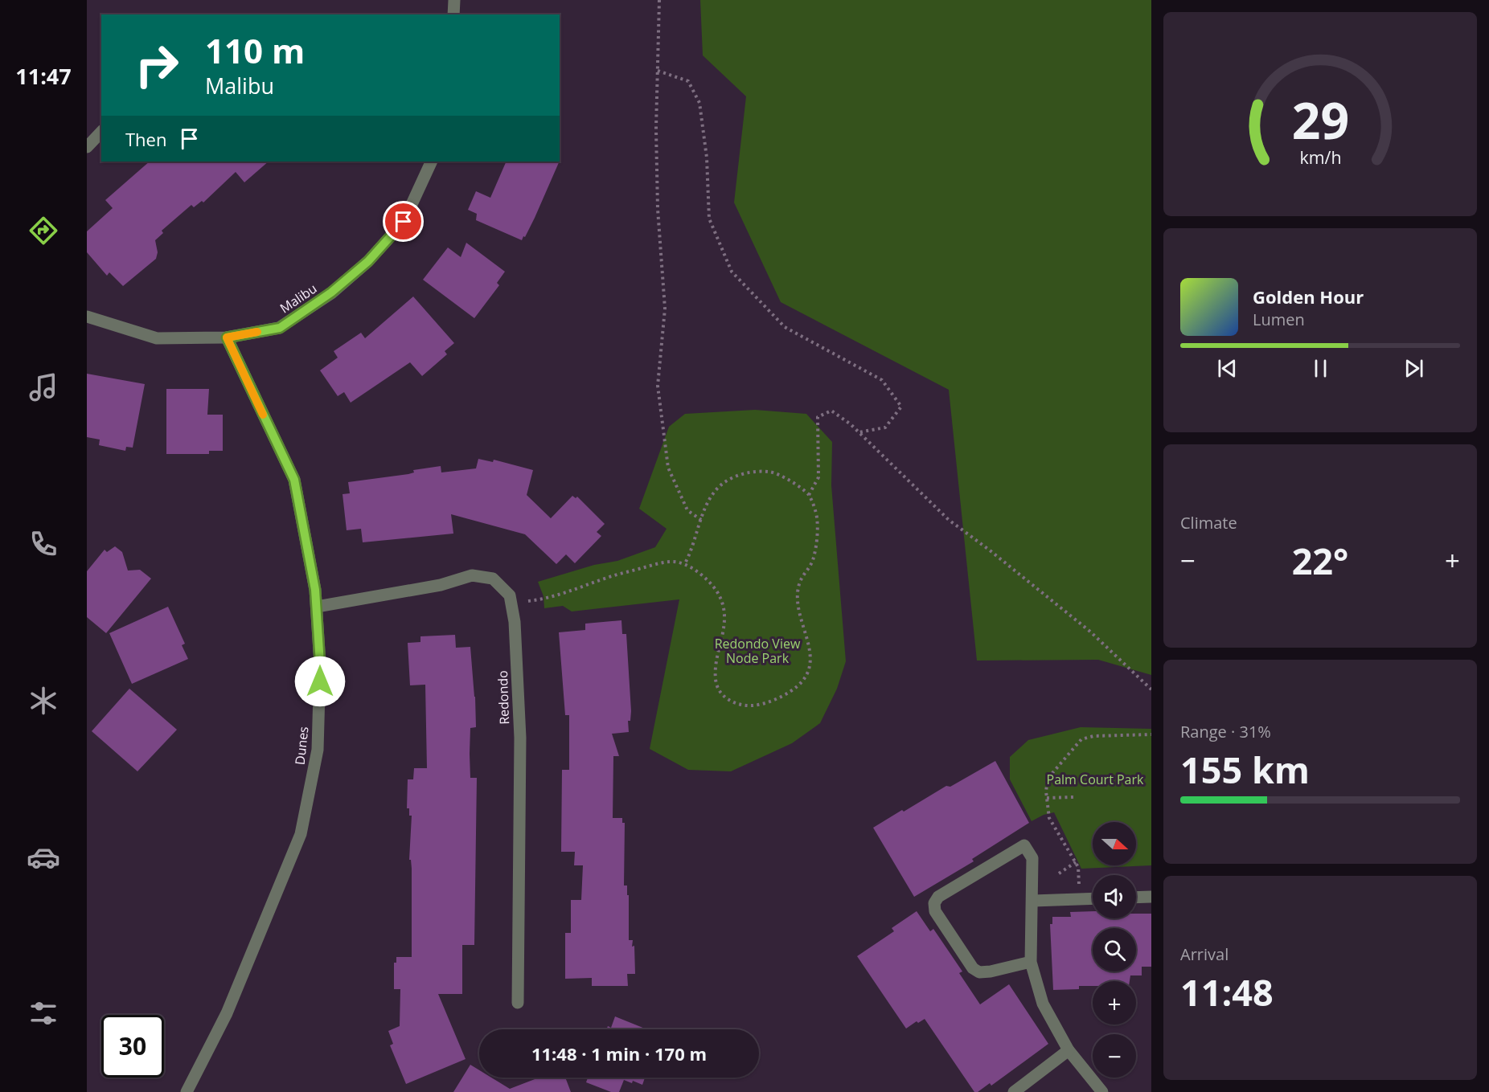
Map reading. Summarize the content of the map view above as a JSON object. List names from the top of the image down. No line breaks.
{"streets":{"street":["Malibu","Redondo","Dunes"]},"crossings":[["Malibu","Dunes"],["Redondo","Dunes"]],"parks":["Redondo View Node Park","Palm Court Park"],"north":"right","page":{"tabs":"11:47","turn":["110 m","Malibu"],"then":"Then","song":["Golden Hour","Lumen"],"tile":["Climate",["Range · 31%","155 km"],["Arrival","11:48"]],"heat":["−","22°","+"],"map_buttons":["+","−"],"limit":"30","trip":"11:48 · 1 min · 170 m","gauge":["29","km/h"]}}
